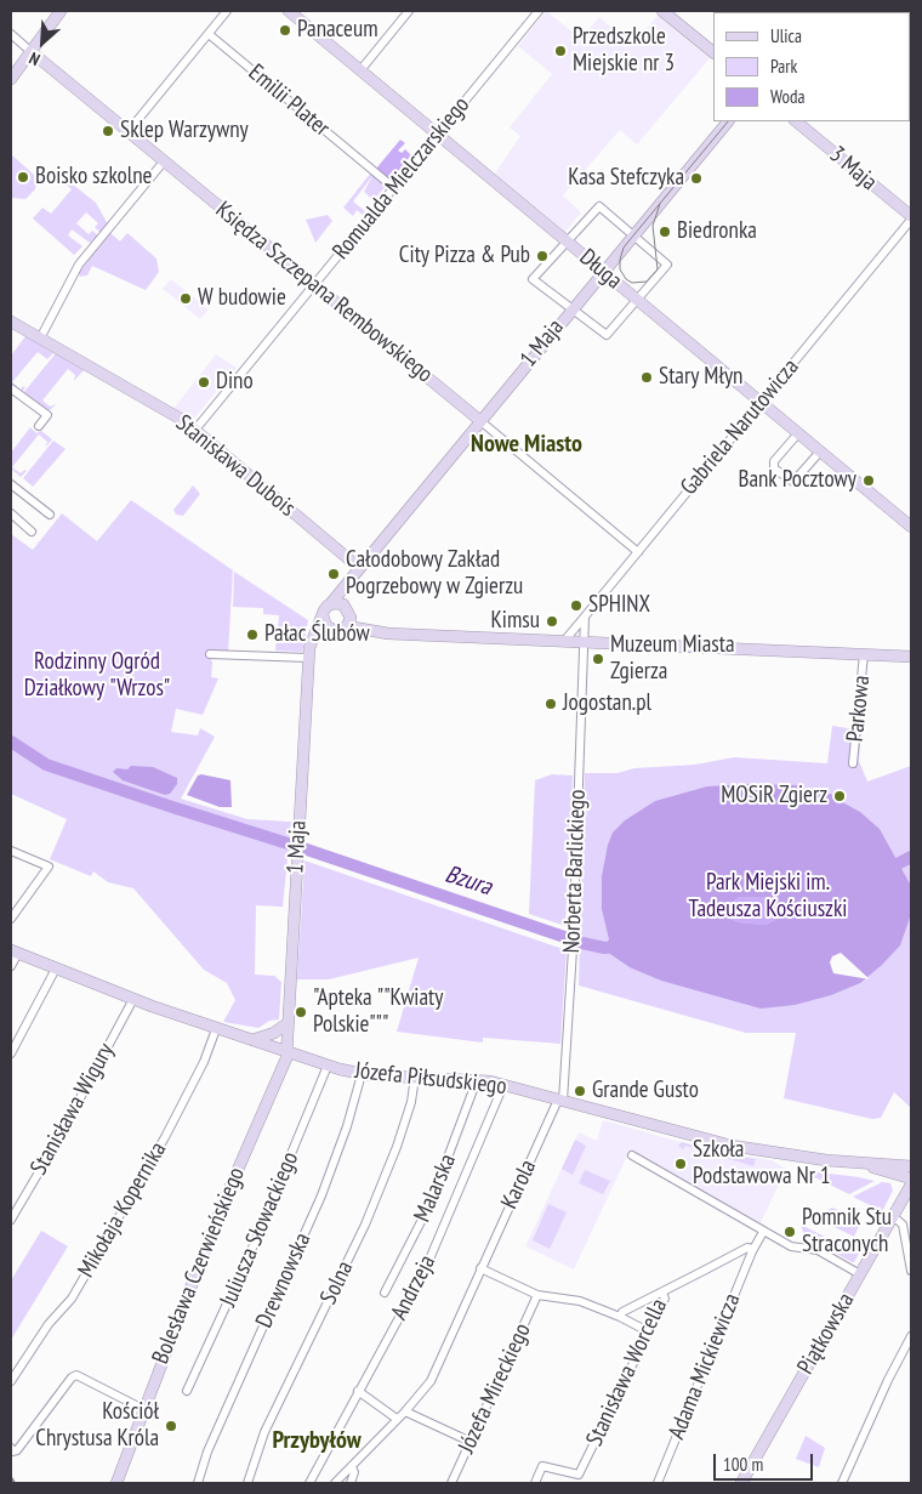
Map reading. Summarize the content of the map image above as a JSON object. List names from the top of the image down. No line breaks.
{"streets":{"street":["Emilii Plater","3 Maja","Romualda Mielczarskiego","Długa","Księdza Szczepana Rembowskiego","1 Maja","Gabriela Narutowicza","Stanisława Dubois","Parkowa","Norberta Barlickiego","Józefa Piłsudskiego","Stanisława Wigury","Karola","Malarska","Mikołaja Kopernika","Juliusza Słowackiego","Bolesława Czerwieńskiego","Drewnowska","Solna","Andrzeja","Piątkowska","Adama Mickiewicza","Stanisława Worcella","Józefa Mireckiego"]},"crossings":[["Emilii Plater","Romualda Mielczarskiego"],["3 Maja","Gabriela Narutowicza"],["Romualda Mielczarskiego","Długa"],["Romualda Mielczarskiego","Księdza Szczepana Rembowskiego"],["Romualda Mielczarskiego","Stanisława Dubois"],["Długa","1 Maja"],["Długa","Gabriela Narutowicza"],["Księdza Szczepana Rembowskiego","1 Maja"],["Księdza Szczepana Rembowskiego","Gabriela Narutowicza"],["1 Maja","Stanisława Dubois"],["1 Maja","Józefa Piłsudskiego"],["1 Maja","Bolesława Czerwieńskiego"],["Norberta Barlickiego","Józefa Piłsudskiego"],["Norberta Barlickiego","Karola"],["Józefa Piłsudskiego","Stanisława Wigury"],["Józefa Piłsudskiego","Karola"],["Józefa Piłsudskiego","Malarska"],["Józefa Piłsudskiego","Mikołaja Kopernika"],["Józefa Piłsudskiego","Juliusza Słowackiego"],["Józefa Piłsudskiego","Bolesława Czerwieńskiego"],["Józefa Piłsudskiego","Drewnowska"],["Józefa Piłsudskiego","Solna"],["Józefa Piłsudskiego","Andrzeja"],["Adama Mickiewicza","Stanisława Worcella"]],"districts":["Nowe Miasto","Przybyłów"],"water":["Bzura"],"parks":["Rodzinny Ogród Działkowy \"Wrzos\"","Park Miejski im. Tadeusza Kościuszki"],"places":["Panaceum","Przedszkole Miejskie nr 3","Sklep Warzywny","Boisko szkolne","Kasa Stefczyka","Biedronka","City Pizza & Pub","W budowie","Stary Młyn","Dino","Bank Pocztowy","Całodobowy Zakład Pogrzebowy w Zgierzu","SPHINX","Kimsu","Pałac Ślubów","Muzeum Miasta Zgierza","Jogostan.pl","MOSiR Zgierz","\"Apteka \"\"Kwiaty Polskie\"\"\"","Grande Gusto","Szkoła Podstawowa Nr 1","Pomnik Stu Straconych","Kościół Chrystusa Króla"],"legend":["Ulica","Park","Woda"],"scale_bar":"100 m","north":"bottom left"}
